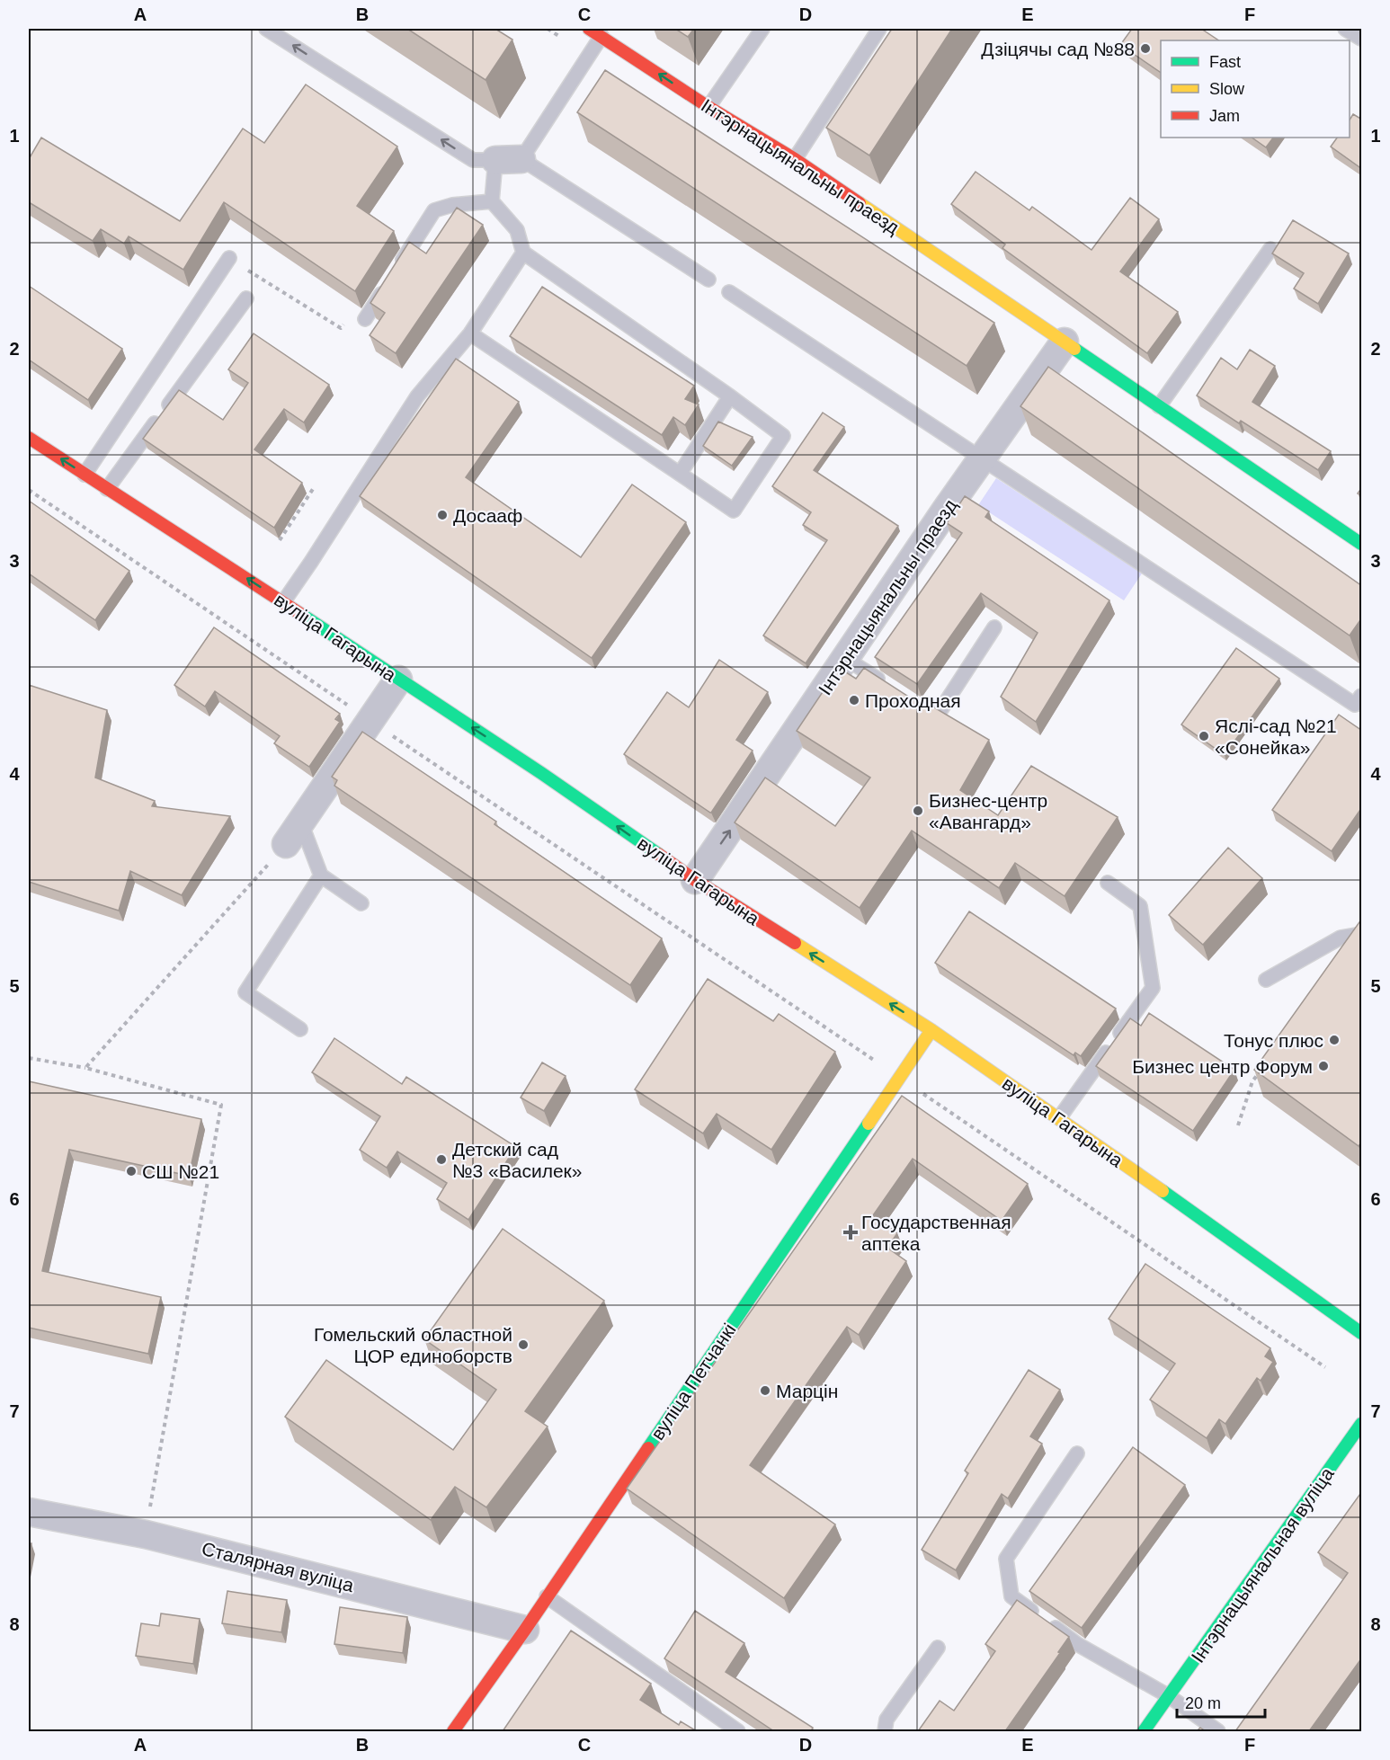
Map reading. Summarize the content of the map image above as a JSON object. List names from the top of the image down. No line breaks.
{"streets":{"street":["Інтэрнацыянальны праезд","вуліца Гагарына","вуліца Петчанкі","Інтэрнацыянальная вуліца","Сталярная вуліца"]},"crossings":[["Інтэрнацыянальны праезд","вуліца Гагарына"],["вуліца Гагарына","вуліца Петчанкі"],["вуліца Петчанкі","Сталярная вуліца"]],"one_way":["вуліца Гагарына"],"places":{"other":["Дзіцячы сад №88","Досааф","Проходная","Яслі-сад №21 «Сонейка»","Бизнес-центр «Авангард»","Тонус плюс","Бизнес центр Форум","Детский сад №3 «Василек»","СШ №21","Гомельский областной ЦОР единоборств","Марцін"],"health":["Государственная аптека"]},"legend":["Fast","Slow","Jam"],"scale_bar":"20 m","grid":{"columns":["A","B","C","D","E","F"],"rows":["1","2","3","4","5","6","7","8"]}}
